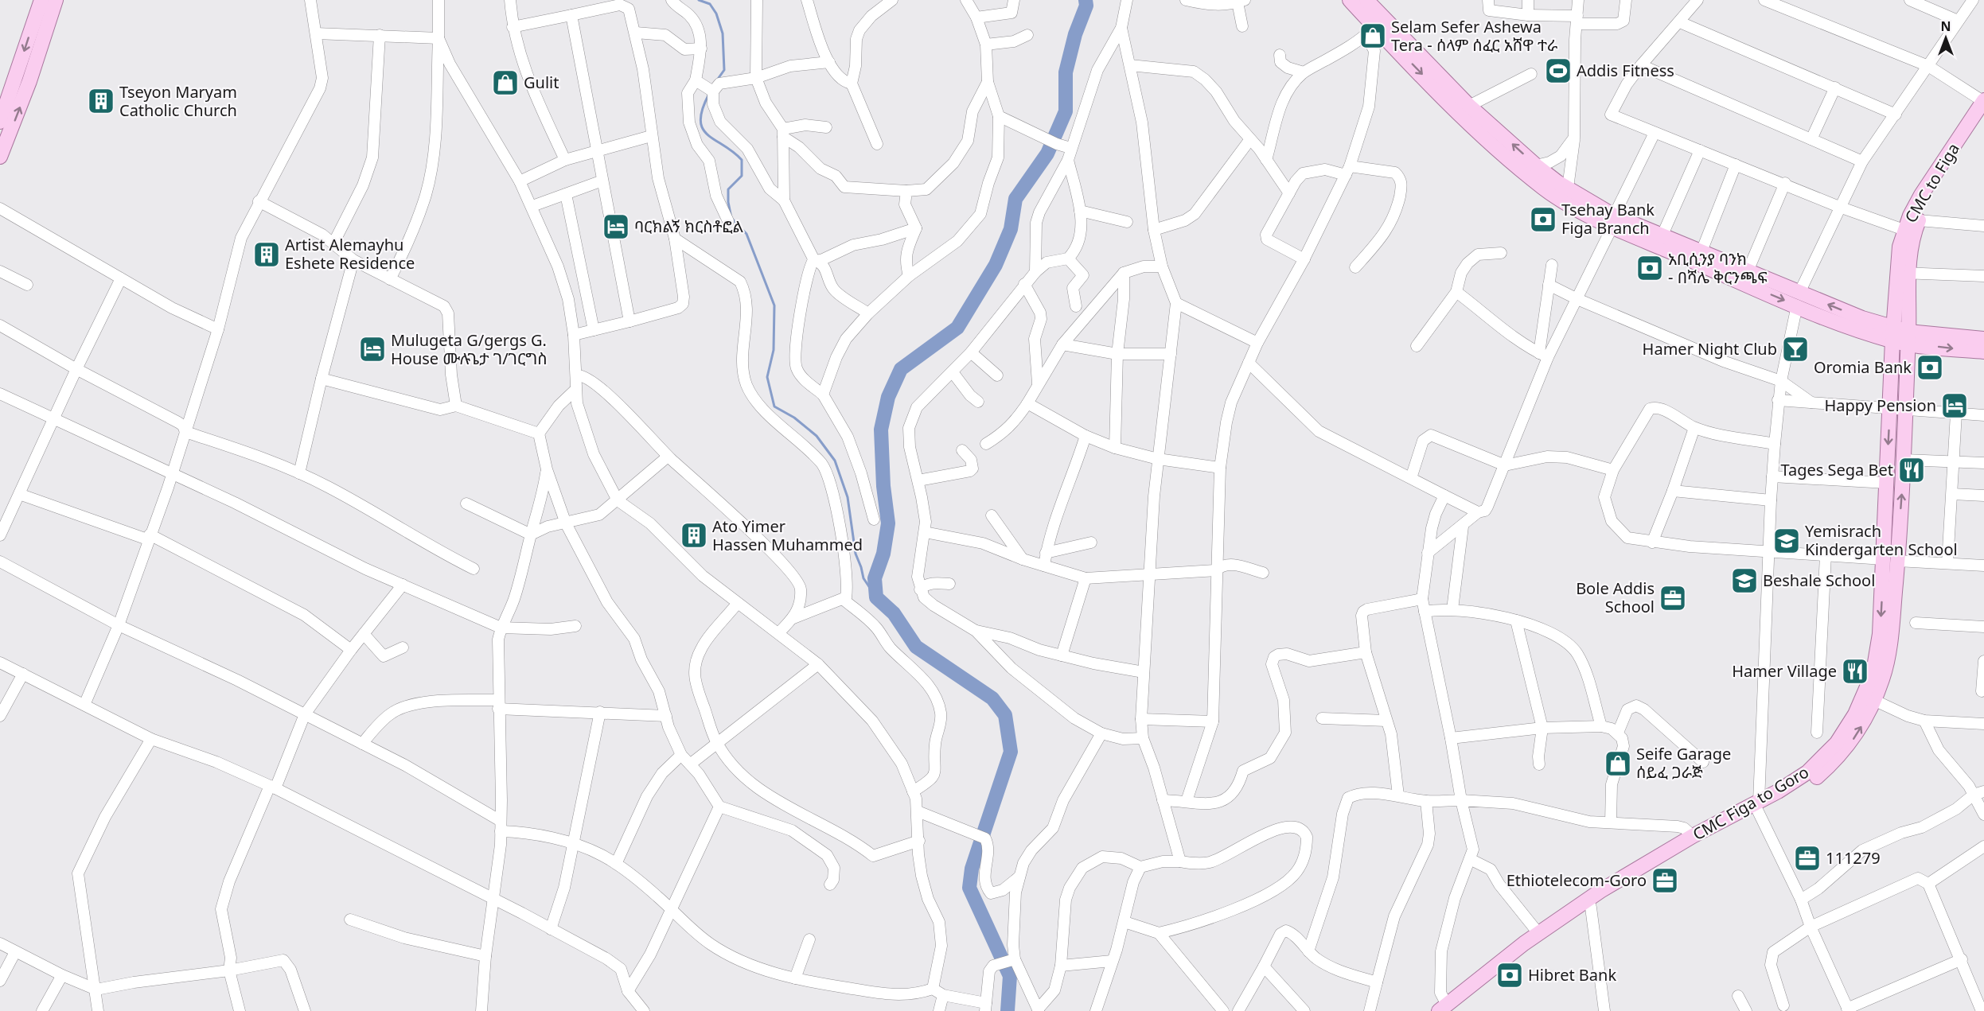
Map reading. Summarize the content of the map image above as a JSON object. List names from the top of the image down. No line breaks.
{"streets":{"main road":["CMC to Figa","CMC Figa to Goro"]},"places":{"shop":["Selam Sefer Ashewa Tera - ሰላም ሰፈር አሸዋ ተራ","Gulit","Seife Garage ሰይፈ ጋራጅ"],"sports":["Addis Fitness"],"building":["Tseyon Maryam Catholic Church","Artist Alemayhu Eshete Residence","Ato Yimer Hassen Muhammed"],"bank":["Tsehay Bank Figa Branch","አቢሲንያ ባንክ - በሻሌ ቅርንጫፍ","Oromia Bank","Hibret Bank"],"hotel":["ባርክልኝ ክርስቶፎል","Mulugeta G/gergs G. House ሙሉጌታ ገ/ገርግስ","Happy Pension"],"bar":["Hamer Night Club"],"restaurant":["Tages Sega Bet","Hamer Village"],"school or university":["Yemisrach Kindergarten School","Beshale School"],"office":["Bole Addis School","111279","Ethiotelecom-Goro"]},"north":"top"}
